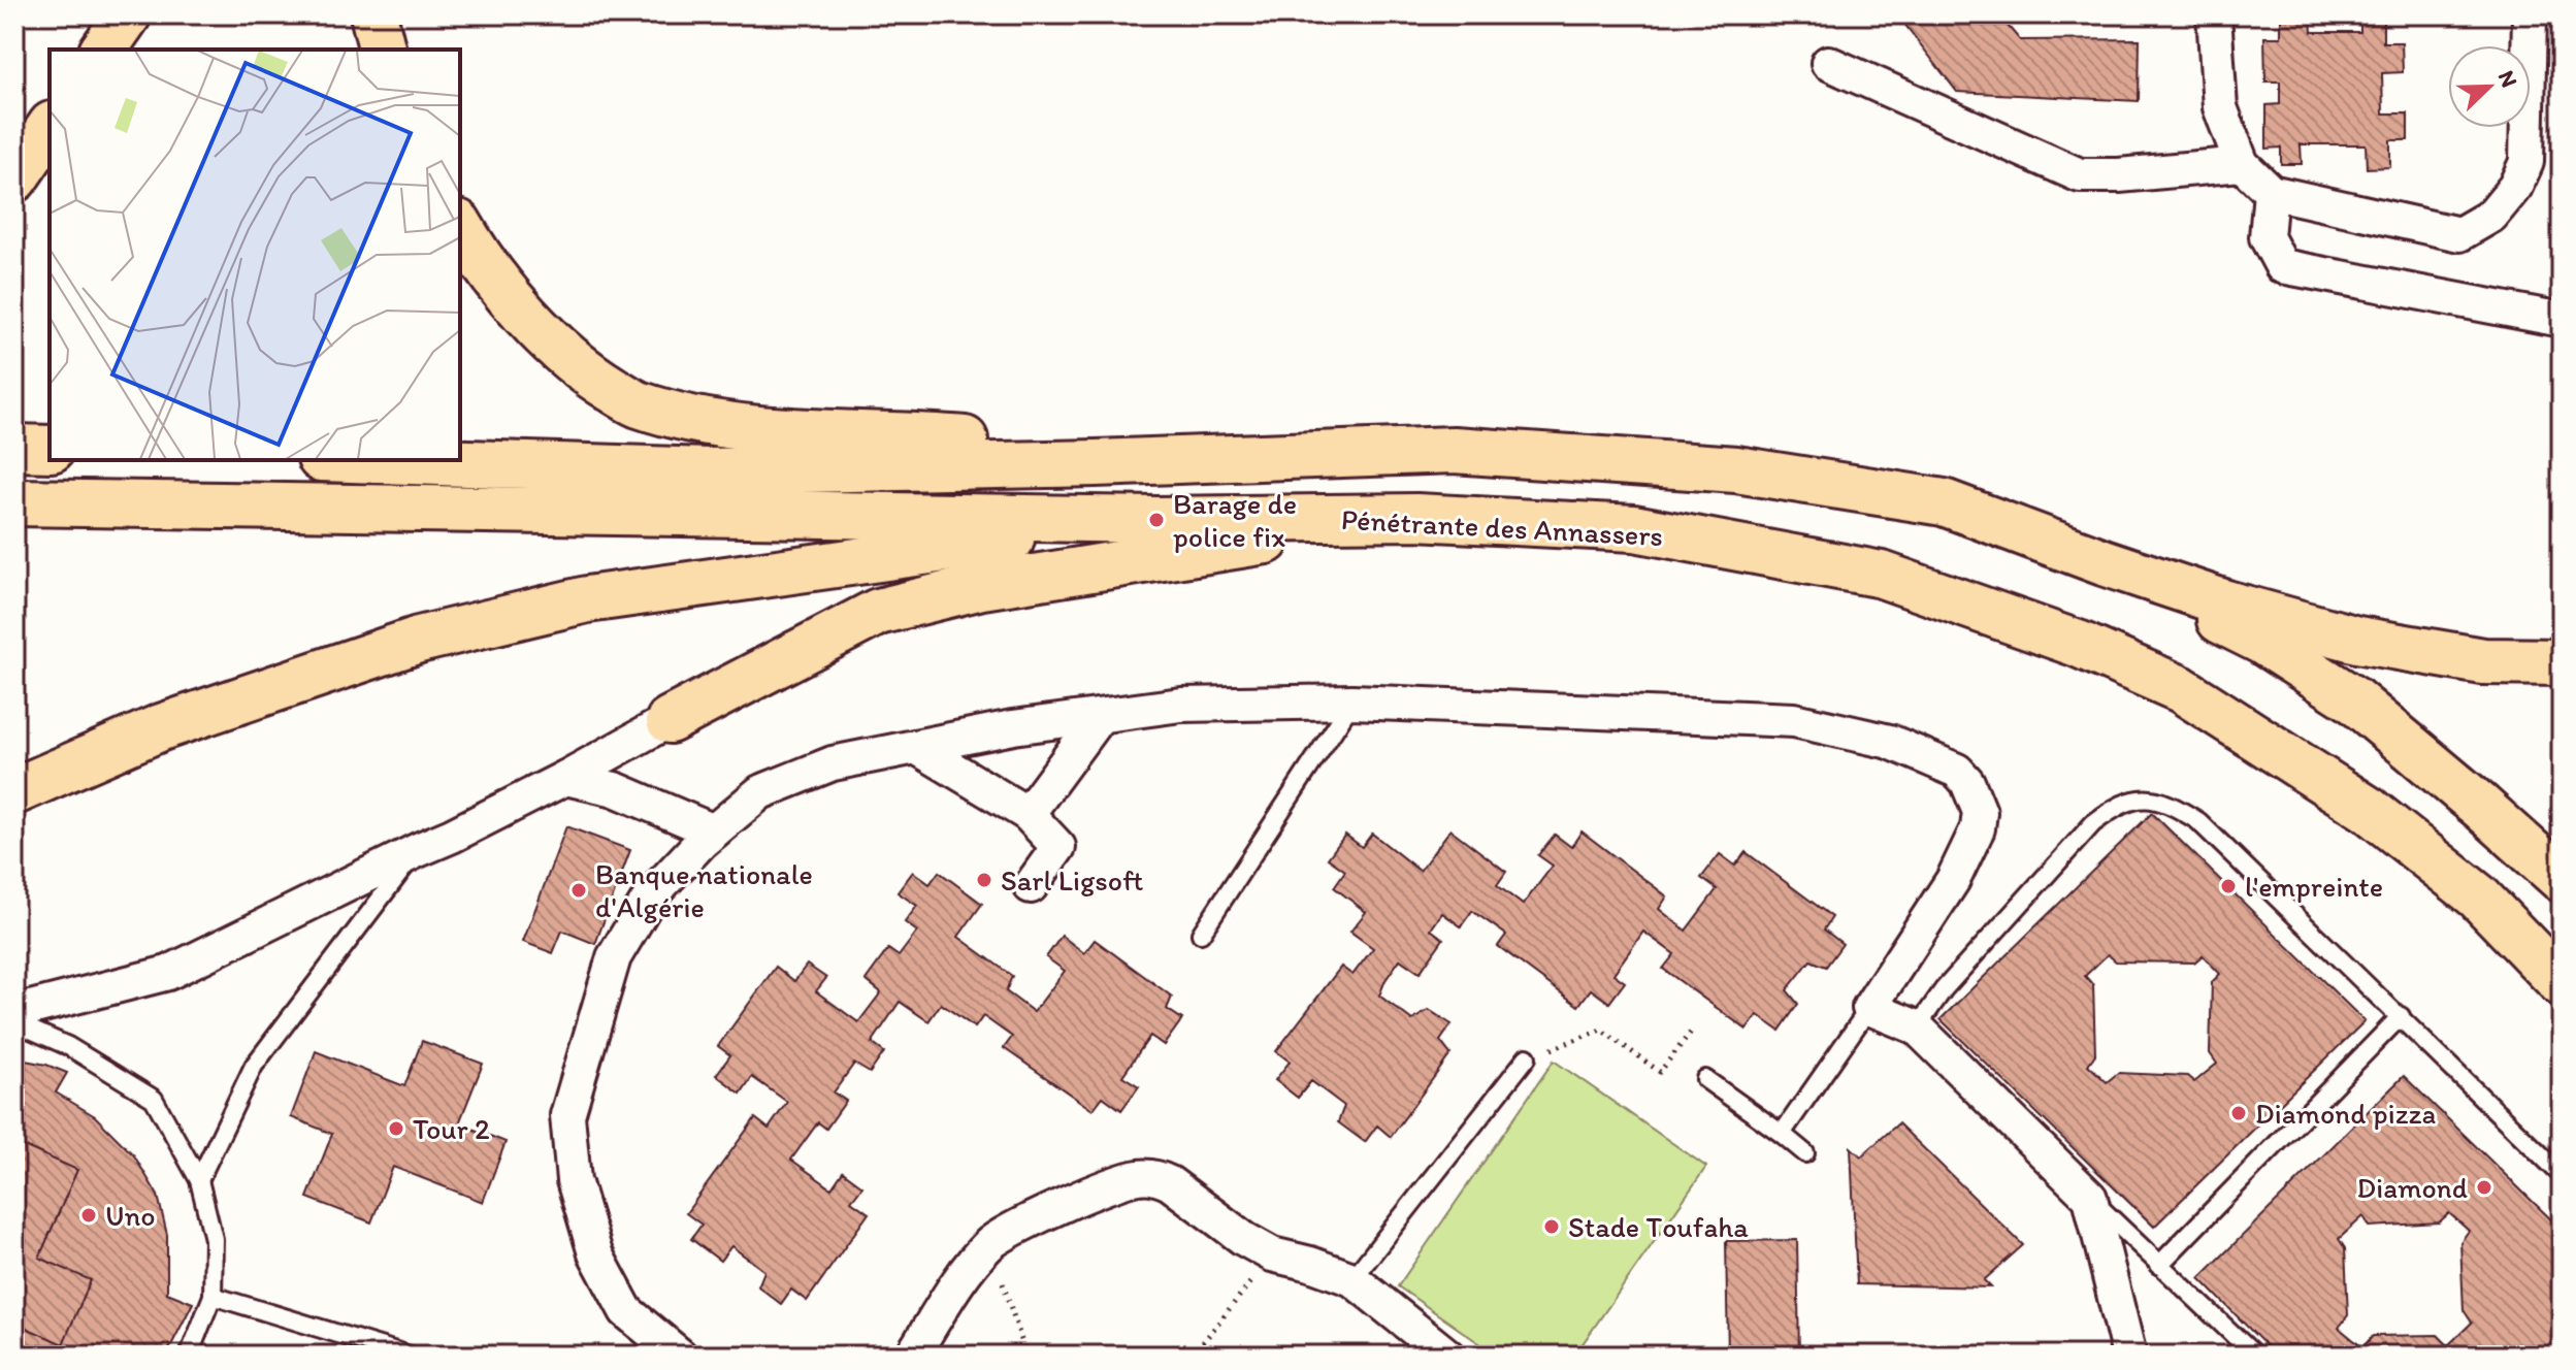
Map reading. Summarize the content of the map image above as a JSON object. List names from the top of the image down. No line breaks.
{"streets":{"highway":["Pénétrante des Annassers"]},"places":["Barage de police fix","Sarl Ligsoft","l'empreinte","Banque nationale d'Algérie","Diamond pizza","Tour 2","Diamond","Uno","Stade Toufaha"],"north":"top right"}
